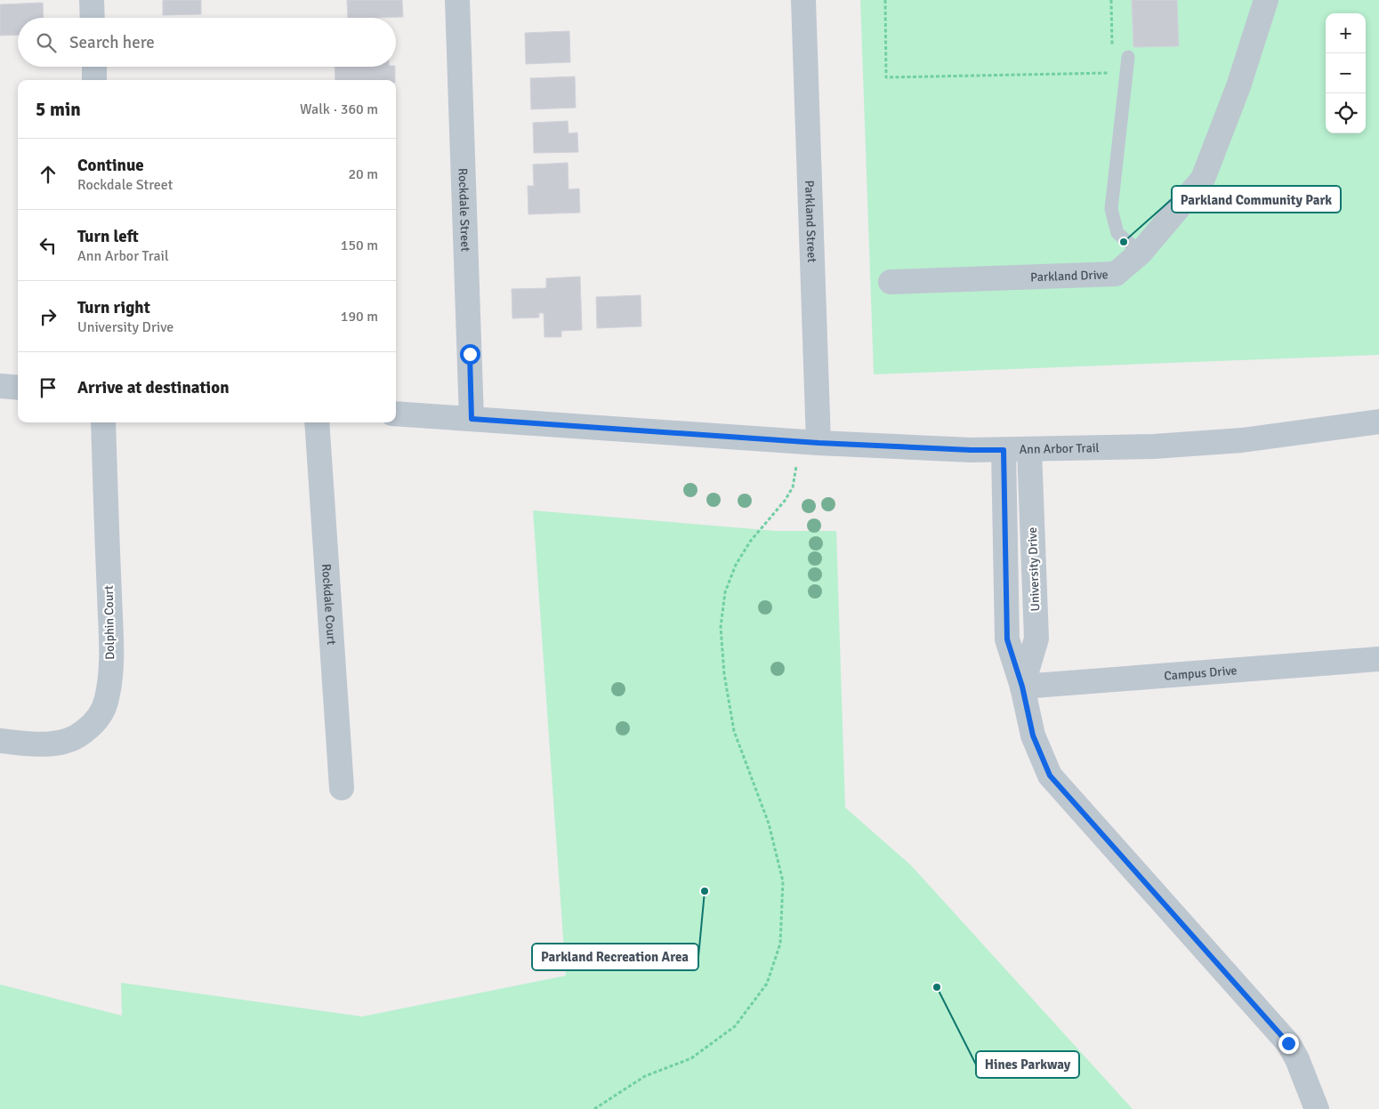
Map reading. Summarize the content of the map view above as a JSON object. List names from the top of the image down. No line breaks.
{"streets":{"street":["Rockdale Street","Parkland Street","Parkland Drive","Ann Arbor Trail","University Drive","Rockdale Court","Dolphin Court","Campus Drive"]},"crossings":[["Rockdale Street","Ann Arbor Trail"],["Parkland Street","Ann Arbor Trail"],["Ann Arbor Trail","University Drive"],["University Drive","Campus Drive"]],"places":["Parkland Community Park","Parkland Recreation Area","Hines Parkway"],"page":{"map_buttons":["+","−"],"search":"Search here","heading":["5 min","Walk · 360 m"],"list":[["Continue","Rockdale Street","20 m"],["Turn left","Ann Arbor Trail","150 m"],["Turn right","University Drive","190 m"],"Arrive at destination"]}}
